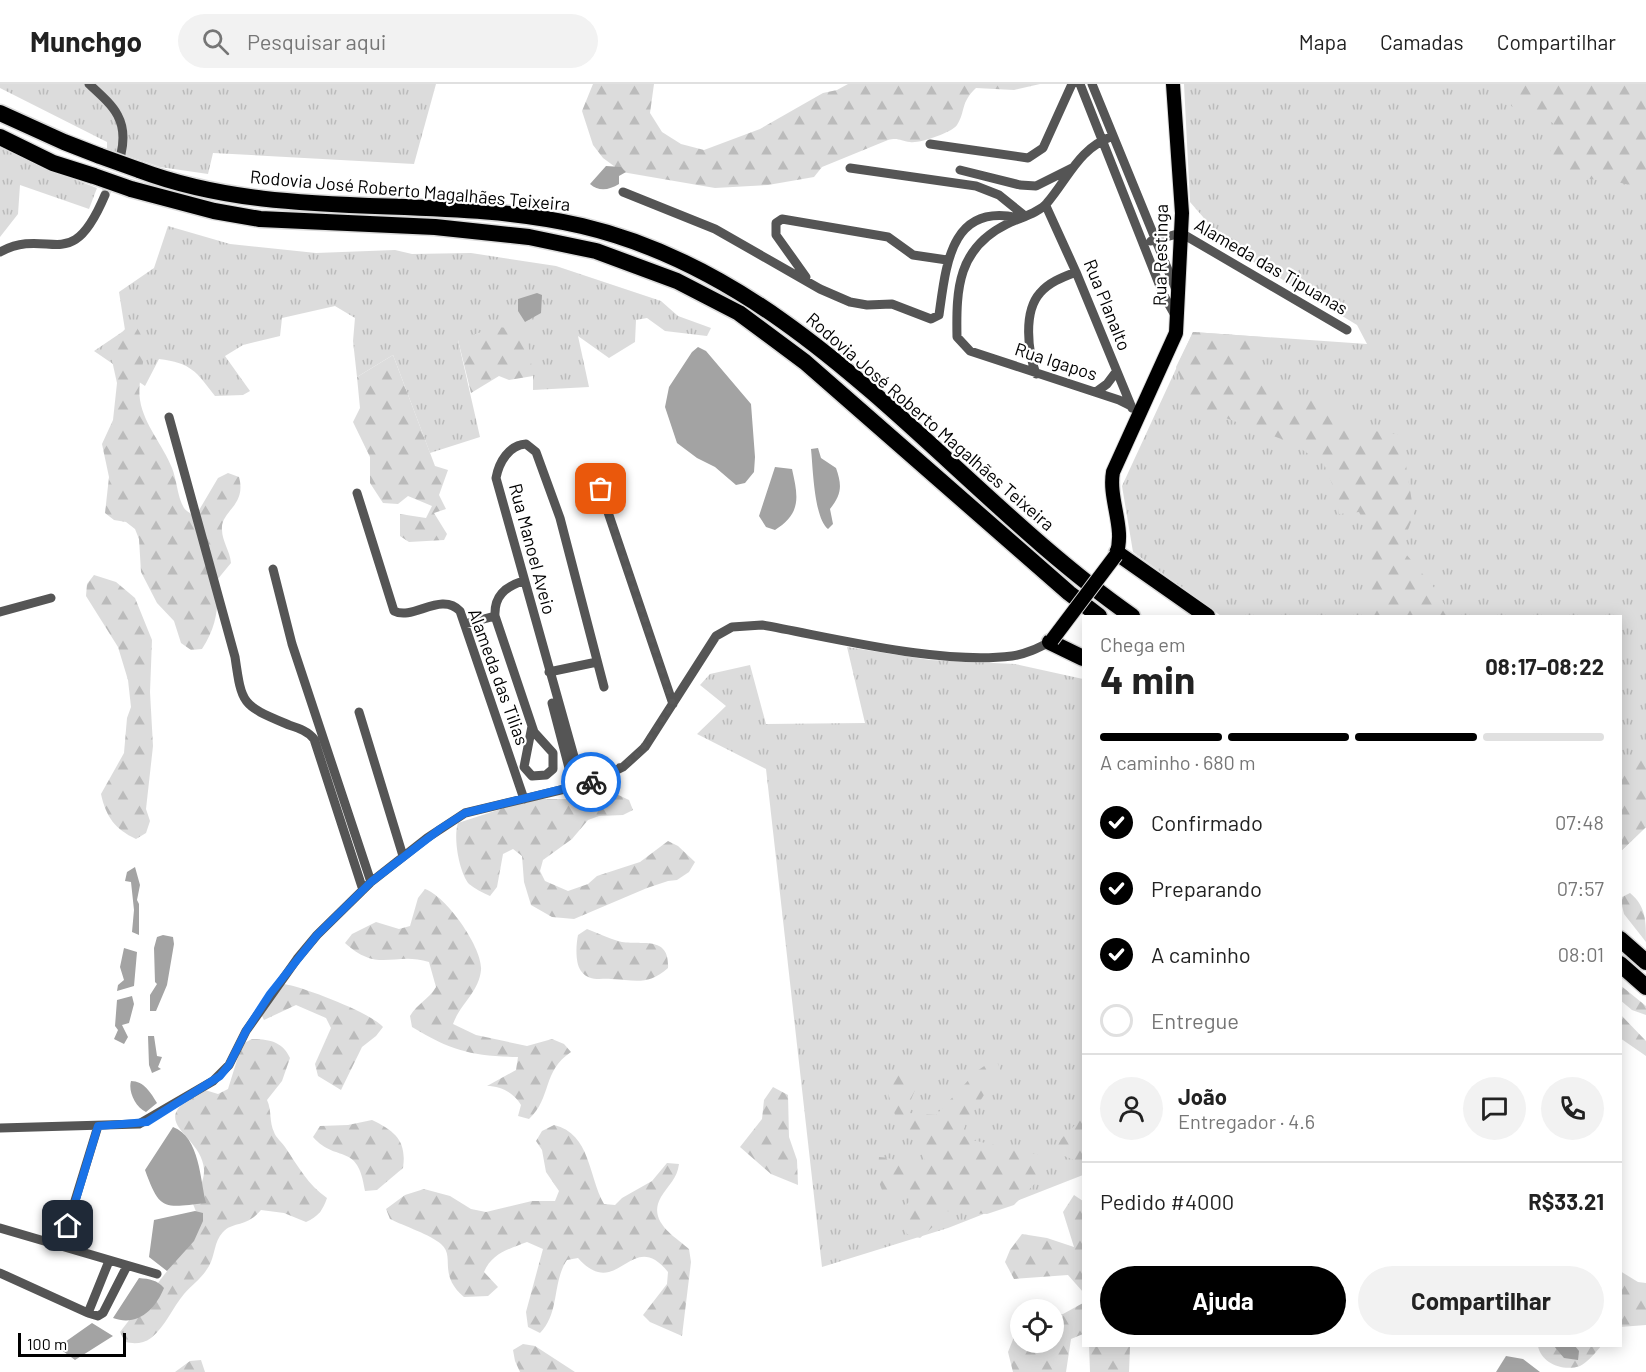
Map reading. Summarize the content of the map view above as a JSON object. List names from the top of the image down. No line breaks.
{"streets":{"highway":["Rodovia José Roberto Magalhães Teixeira"],"main road":["Rua Restinga"],"street":["Alameda das Tipuanas","Rua Planalto","Rua Igapos","Rua Manoel Aveio","Alameda das Tilias"]},"crossings":[["Rua Restinga","Alameda das Tipuanas"],["Rua Restinga","Rua Planalto"],["Rua Restinga","Rua Igapos"],["Rua Planalto","Rua Igapos"]],"scale_bar":"100 m","page":{"header":"Munchgo","search":"Pesquisar aqui","nav":["Mapa","Camadas","Compartilhar"],"heading":["4 min","Chega em","08:17–08:22"],"panel":["João","Entregador · 4.6","Pedido #4000","R$33.21"],"bar":"A caminho · 680 m","list":[["Confirmado","07:48"],["Preparando","07:57"],["A caminho","08:01"],"Entregue"],"buttons":["Ajuda","Compartilhar"],"scale":"100 m"}}
